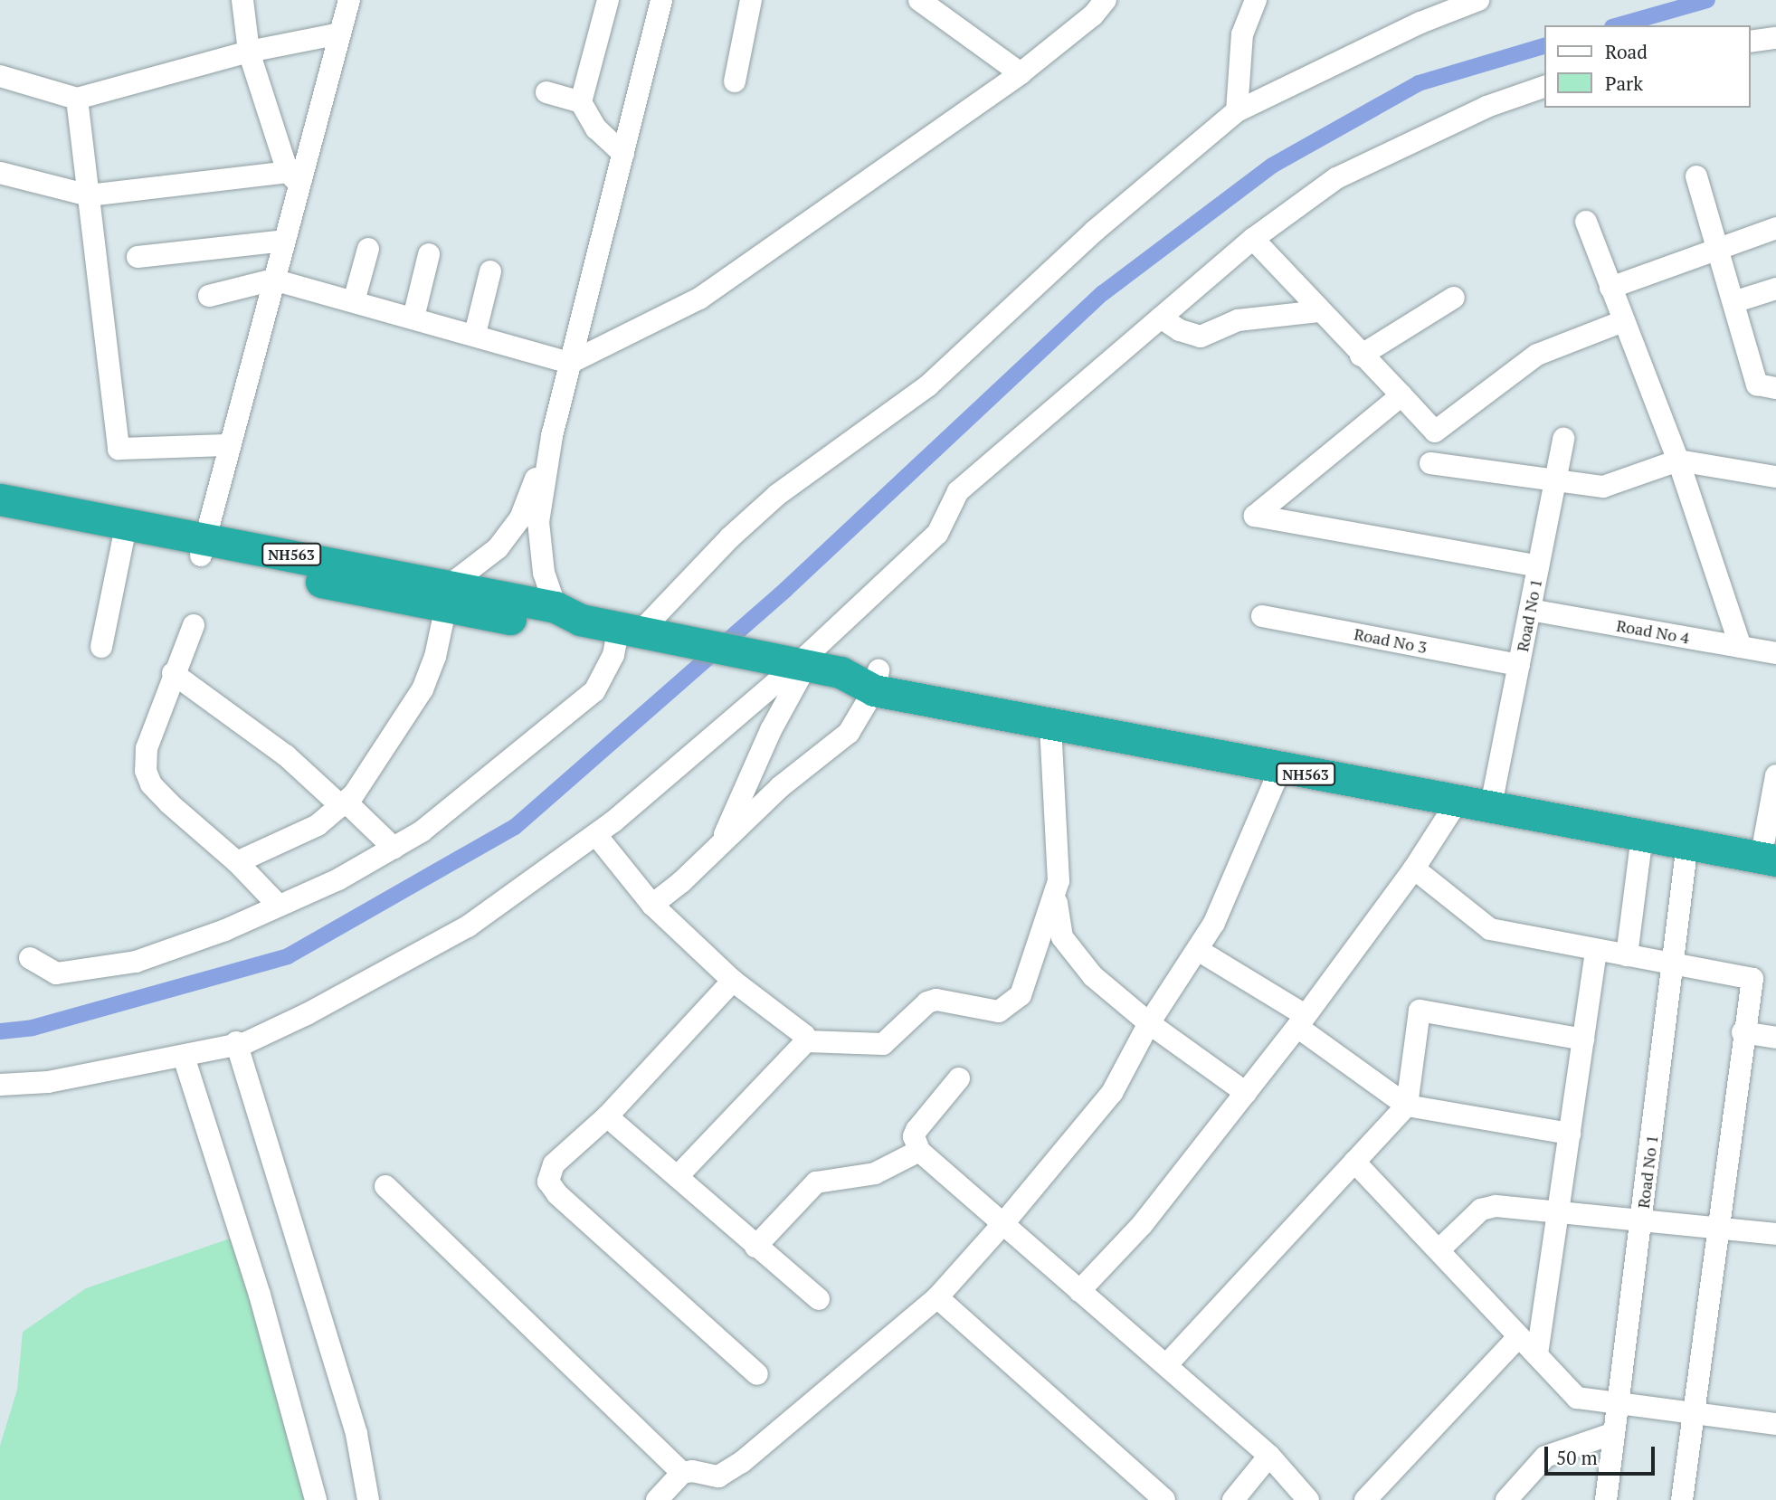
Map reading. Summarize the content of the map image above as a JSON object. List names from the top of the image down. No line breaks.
{"streets":{"highway":["NH563"],"street":["Road No 1","Road No 4","Road No 3"]},"crossings":[["NH563","Road No 1"],["Road No 1","Road No 4"],["Road No 1","Road No 3"]],"legend":["Road","Park"],"scale_bar":"50 m"}
